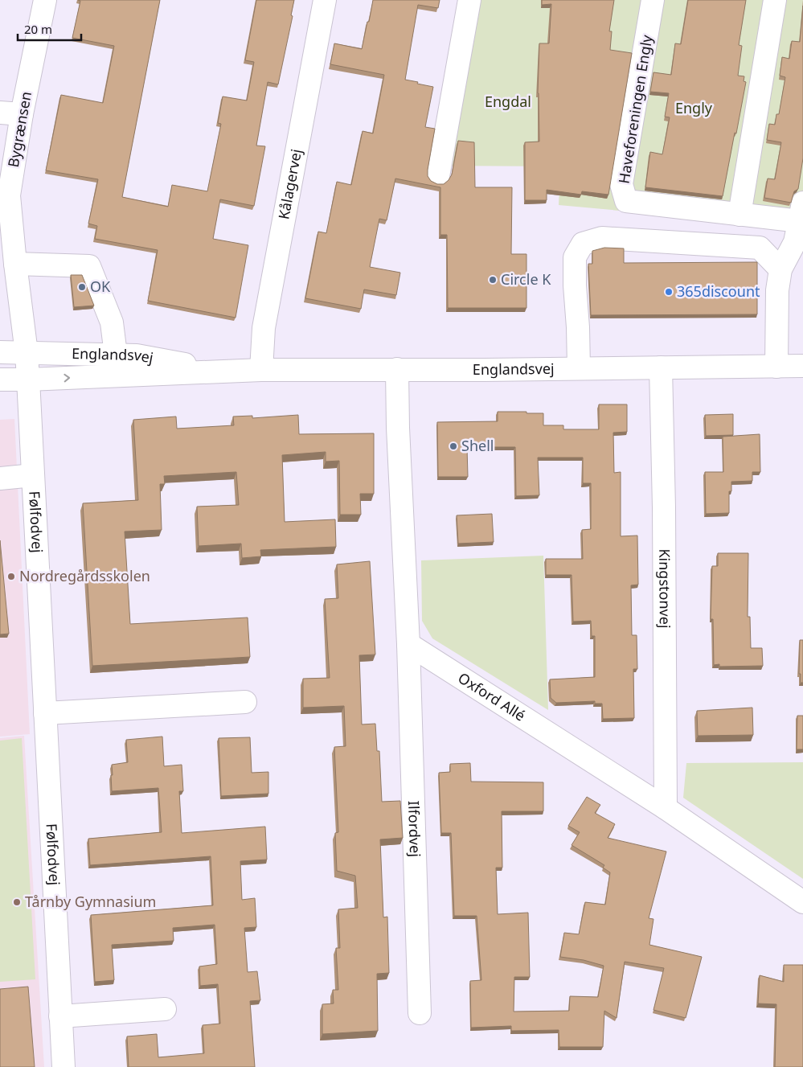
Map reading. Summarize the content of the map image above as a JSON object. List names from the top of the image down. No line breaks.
{"streets":{"street":["Haveforeningen Engly","Bygrænsen","Kålagervej","Englandsvej","Følfodvej","Kingstonvej","Oxford Allé","Ilfordvej"]},"crossings":[["Haveforeningen Engly","Englandsvej"],["Bygrænsen","Englandsvej"],["Bygrænsen","Følfodvej"],["Kålagervej","Englandsvej"],["Englandsvej","Følfodvej"],["Englandsvej","Kingstonvej"],["Kingstonvej","Oxford Allé"],["Oxford Allé","Ilfordvej"]],"parks":["Engdal","Engly"],"places":["Circle K","OK","365discount","Shell","Nordregårdsskolen","Tårnby Gymnasium"],"scale_bar":"20 m"}
